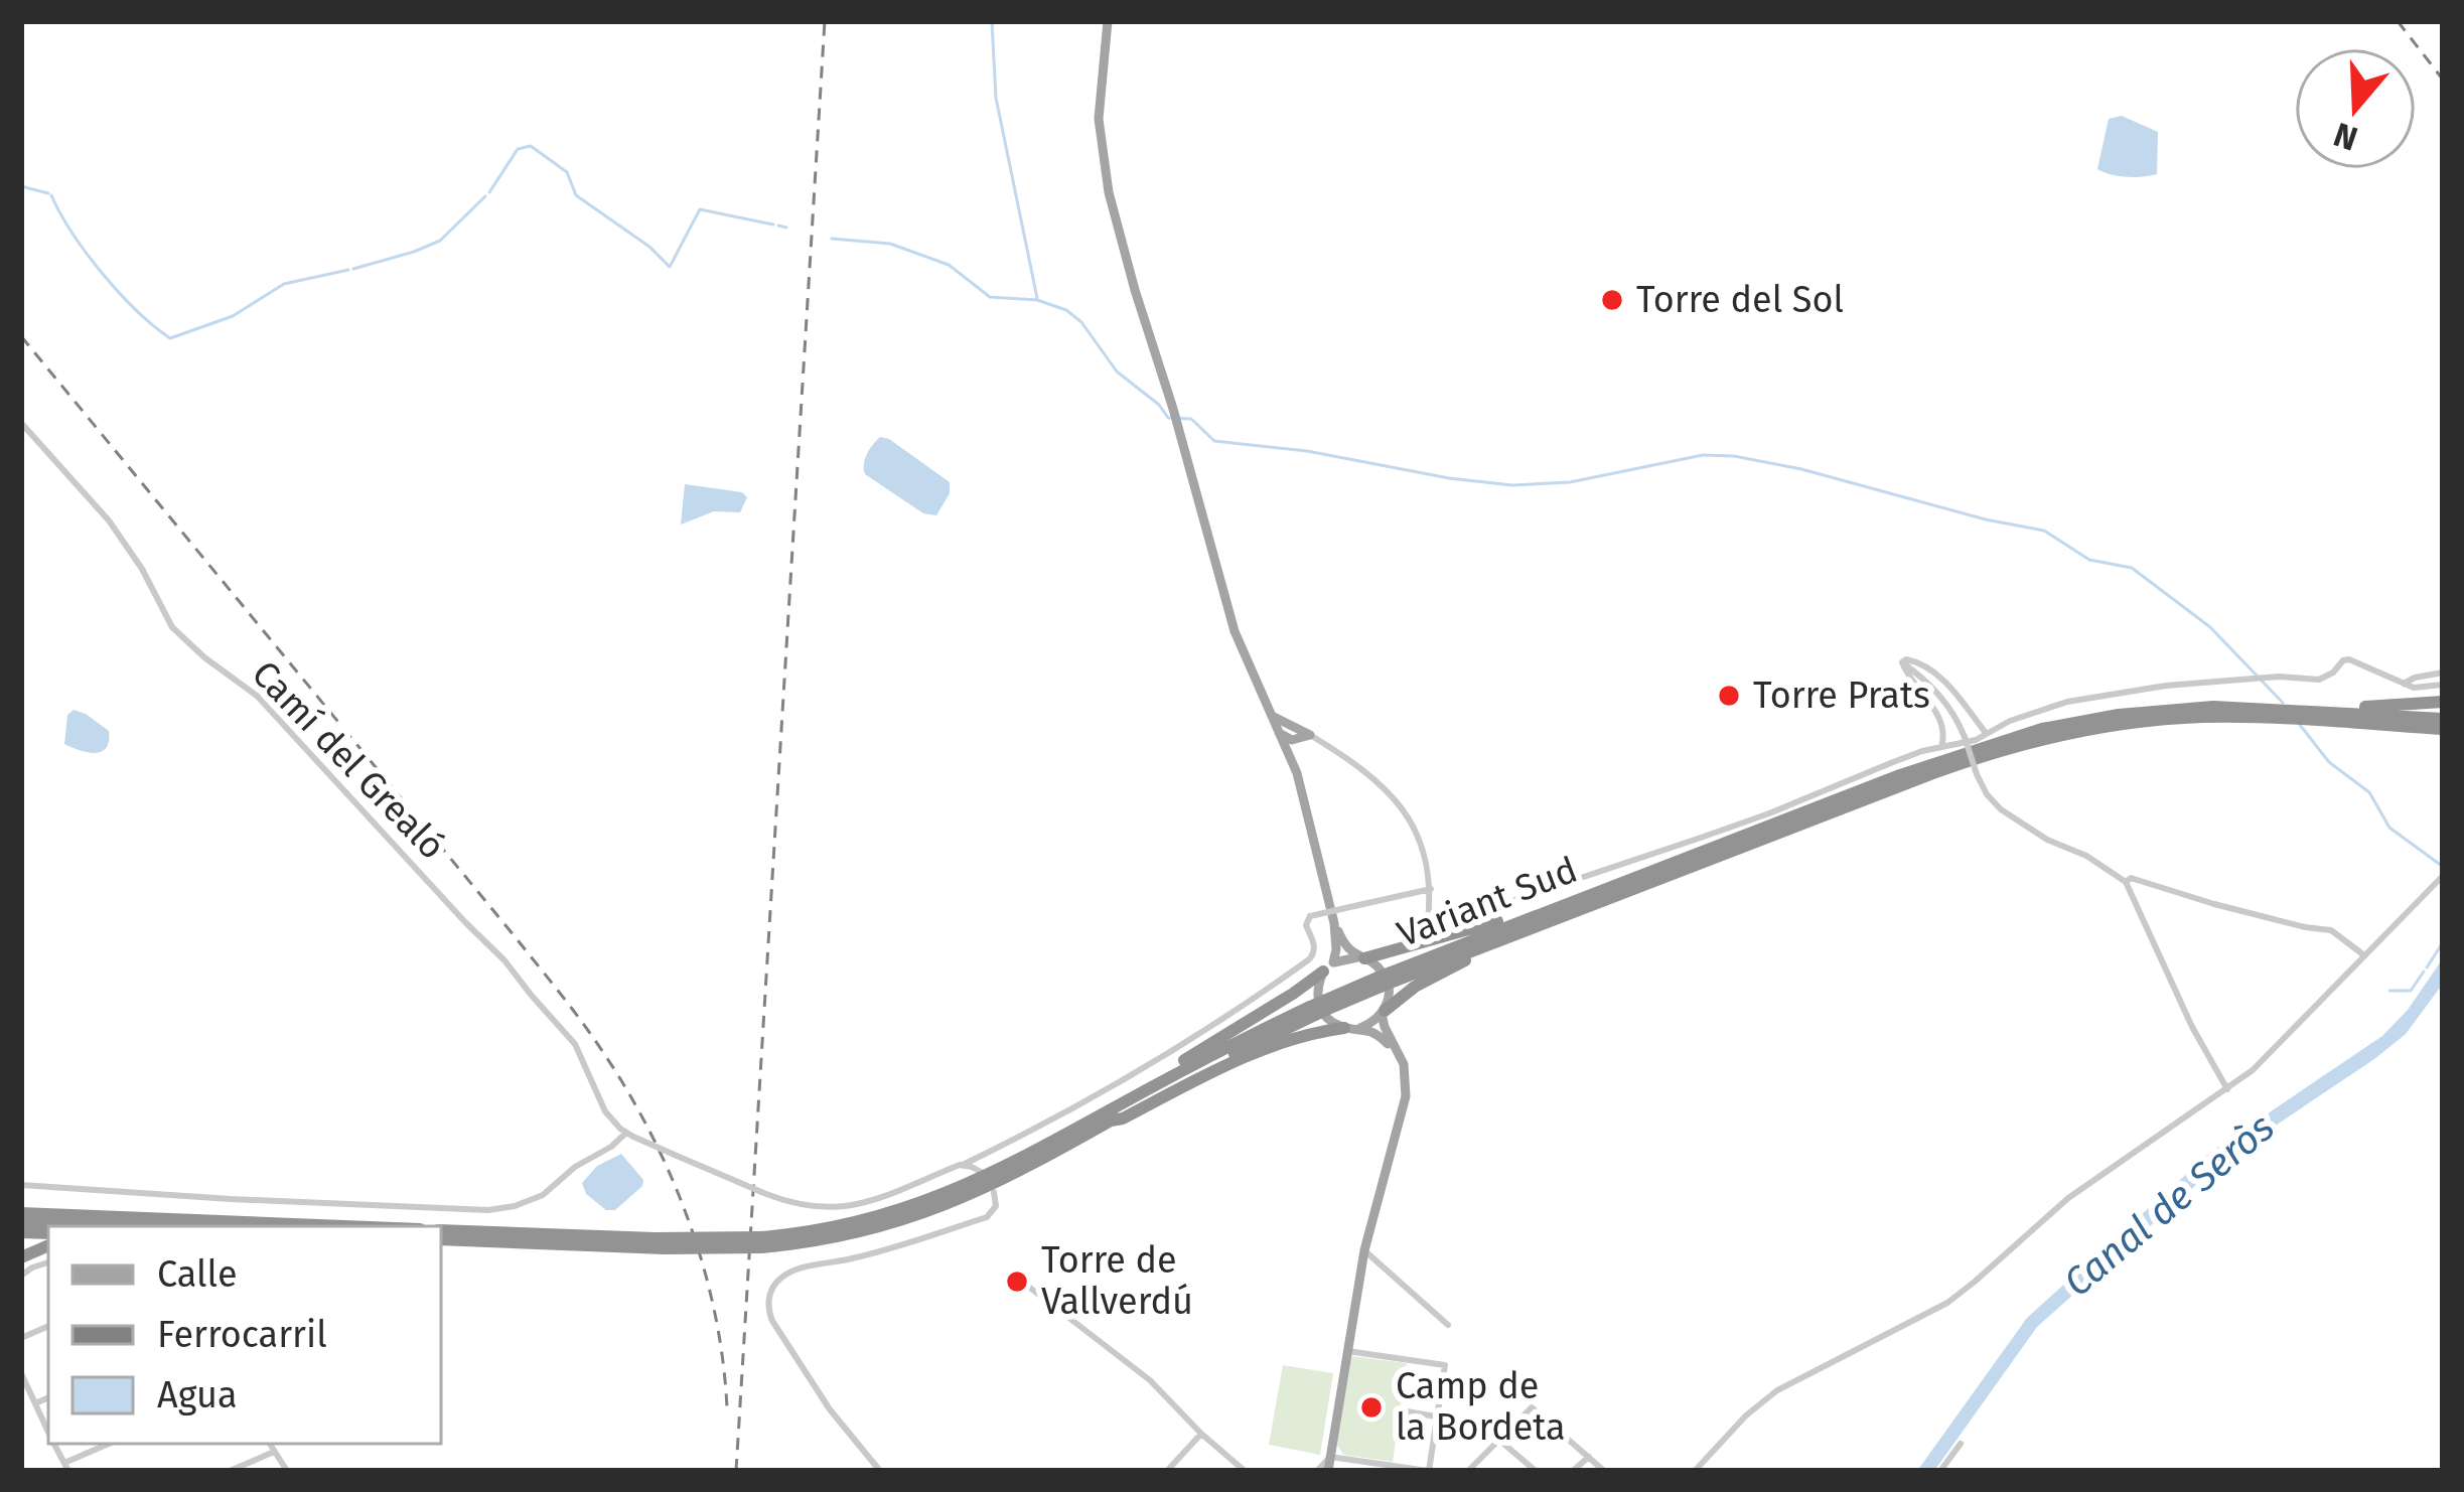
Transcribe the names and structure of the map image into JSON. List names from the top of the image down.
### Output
{
  "streets": {
    "highway": ["Variant Sud"],
    "street": ["Camí del Grealó"]
  },
  "water": ["Canal de Seròs"],
  "places": [
    "Torre del Sol",
    "Torre Prats",
    "Torre de Vallverdú",
    "Camp de la Bordeta"
  ],
  "legend": ["Calle", "Ferrocarril", "Agua"],
  "north": "bottom"
}
